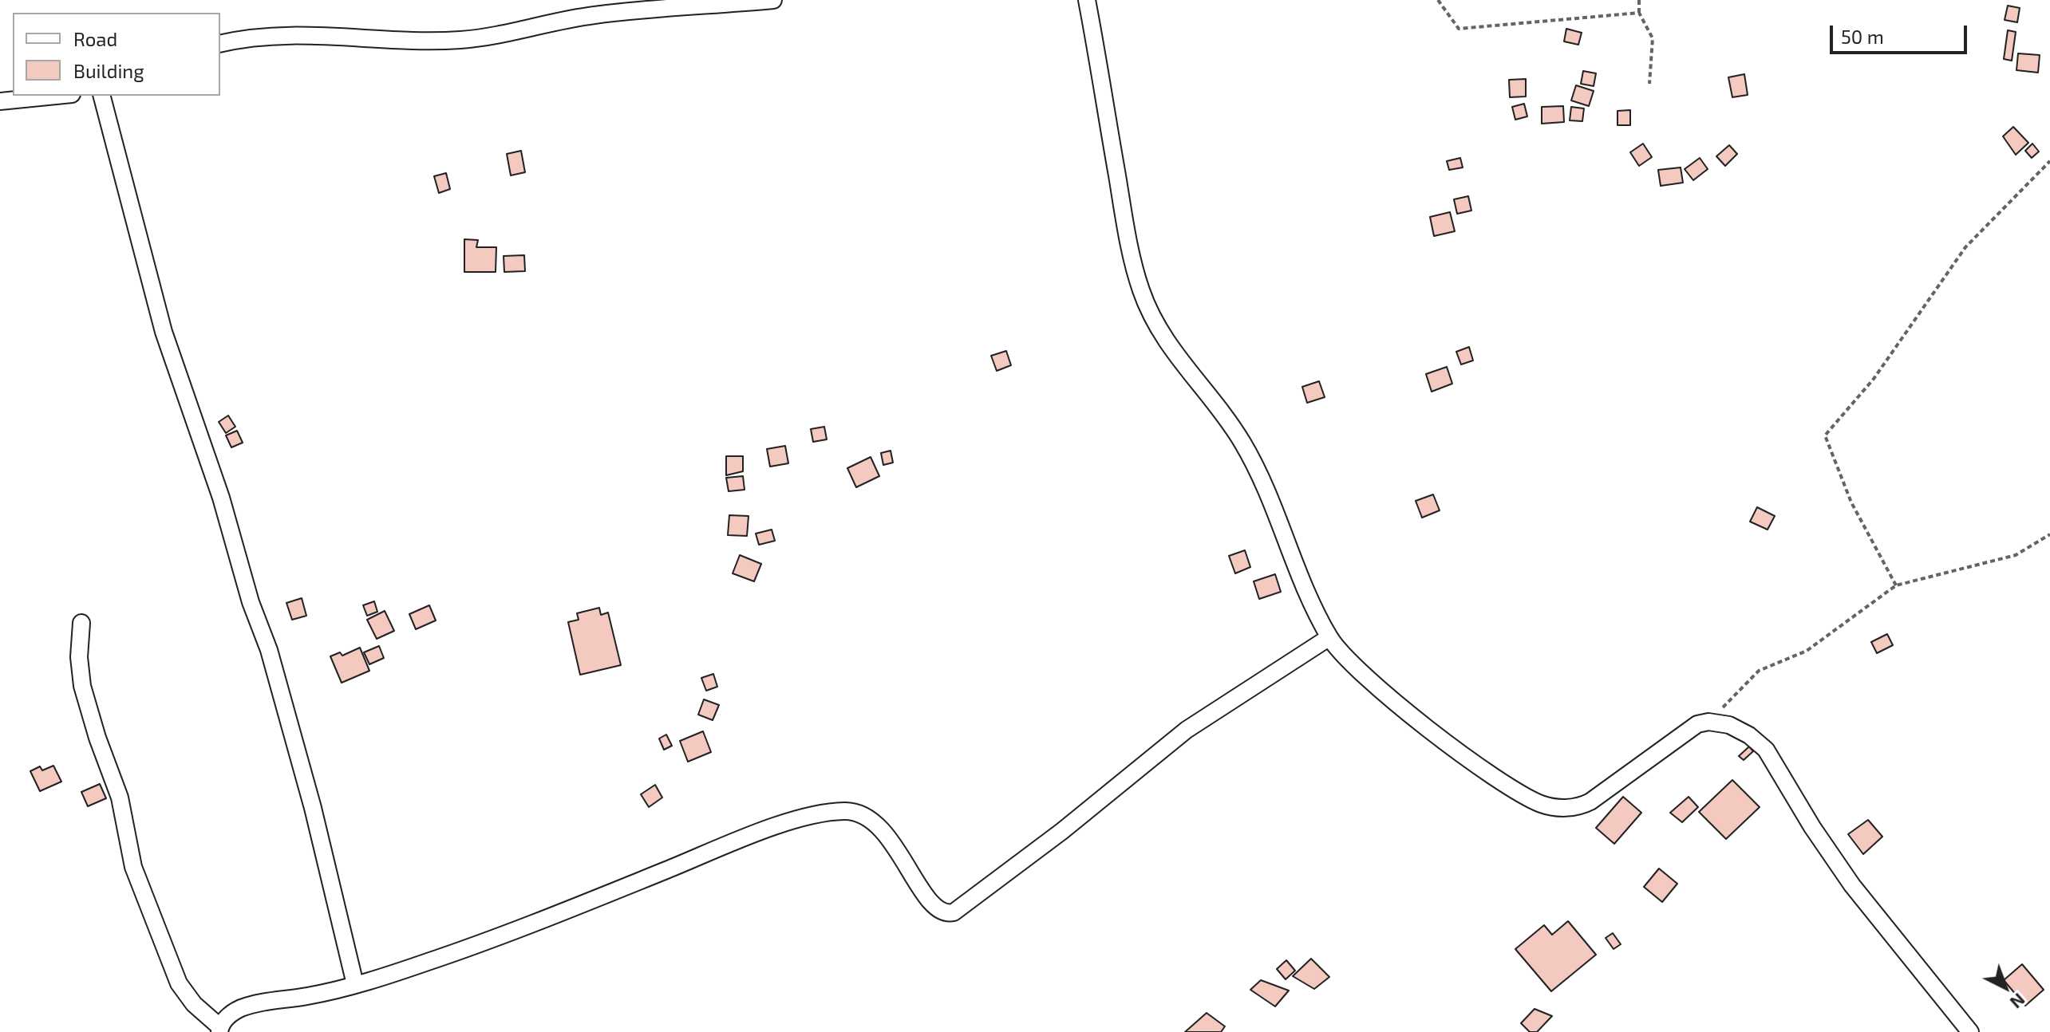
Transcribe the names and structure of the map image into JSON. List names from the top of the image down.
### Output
{
  "legend": ["Road", "Building"],
  "scale_bar": "50 m",
  "north": "bottom right"
}
